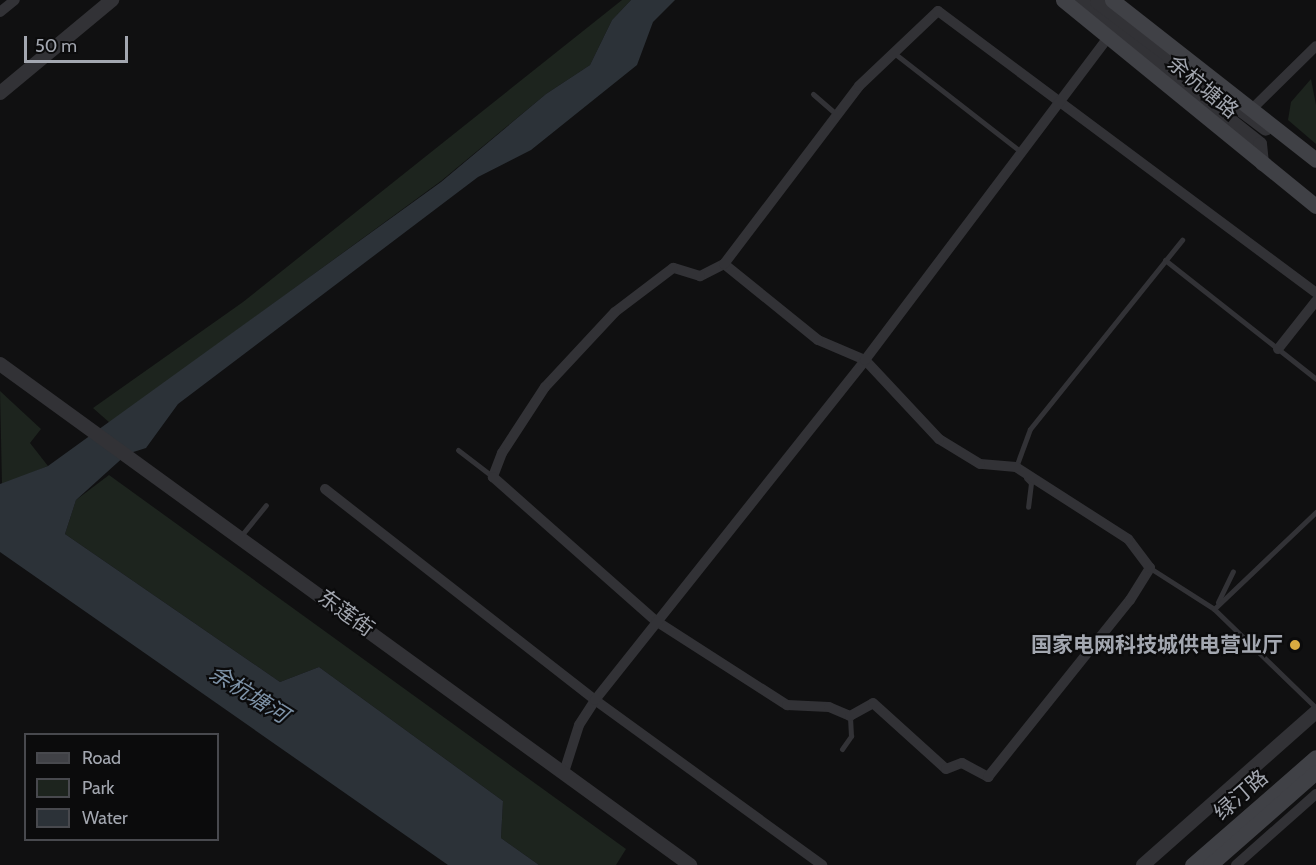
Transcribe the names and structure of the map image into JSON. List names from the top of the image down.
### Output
{
  "streets": {
    "main road": ["余杭塘路", "绿汀路"],
    "street": ["东莲街"]
  },
  "water": ["余杭塘河"],
  "places": ["国家电网科技城供电营业厅"],
  "legend": ["Road", "Park", "Water"],
  "scale_bar": "50 m"
}
